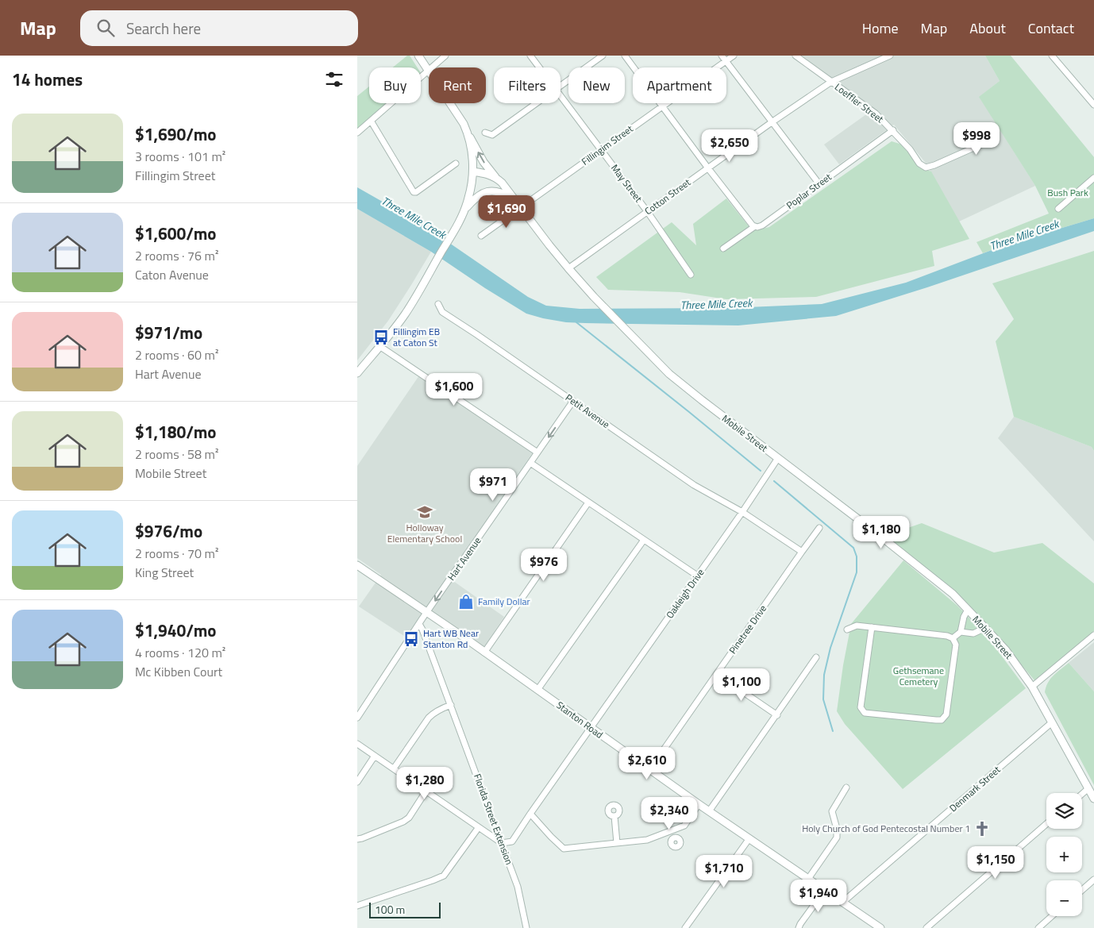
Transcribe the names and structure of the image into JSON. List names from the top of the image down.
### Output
{
  "streets": {
    "street": [
      "Loeffler Street",
      "Fillingim Street",
      "May Street",
      "Poplar Street",
      "Cotton Street",
      "Petit Avenue",
      "Mobile Street",
      "Hart Avenue",
      "Oakleigh Drive",
      "Pinetree Drive",
      "Stanton Road",
      "Denmark Street",
      "Florida Street Extension"
    ]
  },
  "crossings": [
    ["Loeffler Street", "Poplar Street"],
    ["Loeffler Street", "Cotton Street"],
    ["Fillingim Street", "May Street"],
    ["Fillingim Street", "Mobile Street"],
    ["May Street", "Cotton Street"],
    ["Cotton Street", "Mobile Street"],
    ["Petit Avenue", "Hart Avenue"],
    ["Petit Avenue", "Oakleigh Drive"],
    ["Petit Avenue", "Pinetree Drive"],
    ["Mobile Street", "Oakleigh Drive"],
    ["Mobile Street", "Denmark Street"],
    ["Hart Avenue", "Stanton Road"],
    ["Hart Avenue", "Florida Street Extension"],
    ["Oakleigh Drive", "Stanton Road"],
    ["Oakleigh Drive", "Florida Street Extension"],
    ["Pinetree Drive", "Stanton Road"],
    ["Stanton Road", "Denmark Street"]
  ],
  "one_way": ["Hart Avenue"],
  "water": ["Three Mile Creek"],
  "parks": ["Bush Park", "Gethsemane Cemetery"],
  "places": {
    "bus stop": ["Fillingim EB at Caton St", "Hart WB Near Stanton Rd"],
    "school or university": ["Holloway Elementary School"],
    "shop": ["Family Dollar"],
    "church": ["Holy Church of God Pentecostal Number 1"]
  },
  "scale_bar": "100 m",
  "page": {
    "header": "Map",
    "search": "Search here",
    "nav": [
      "Home",
      "Map",
      "About",
      "Contact"
    ],
    "heading": "14 homes",
    "chip": [
      "Buy",
      "Rent",
      "Filters",
      "New",
      "Apartment"
    ],
    "list": [
      {
        "name": "$1,690/mo",
        "note": "3 rooms · 101 m² · Fillingim Street"
      },
      {
        "name": "$1,600/mo",
        "note": "2 rooms · 76 m² · Caton Avenue"
      },
      {
        "name": "$971/mo",
        "note": "2 rooms · 60 m² · Hart Avenue"
      },
      {
        "name": "$1,180/mo",
        "note": "2 rooms · 58 m² · Mobile Street"
      },
      {
        "name": "$976/mo",
        "note": "2 rooms · 70 m² · King Street"
      },
      {
        "name": "$1,940/mo",
        "note": "4 rooms · 120 m² · Mc Kibben Court"
      }
    ],
    "price": [
      "$998",
      "$2,650",
      "$1,690",
      "$1,600",
      "$971",
      "$1,180",
      "$976",
      "$1,100",
      "$2,610",
      "$1,280",
      "$2,340",
      "$1,150",
      "$1,710",
      "$1,940"
    ],
    "map_buttons": ["+", "−"],
    "scale": "100 m"
  }
}
